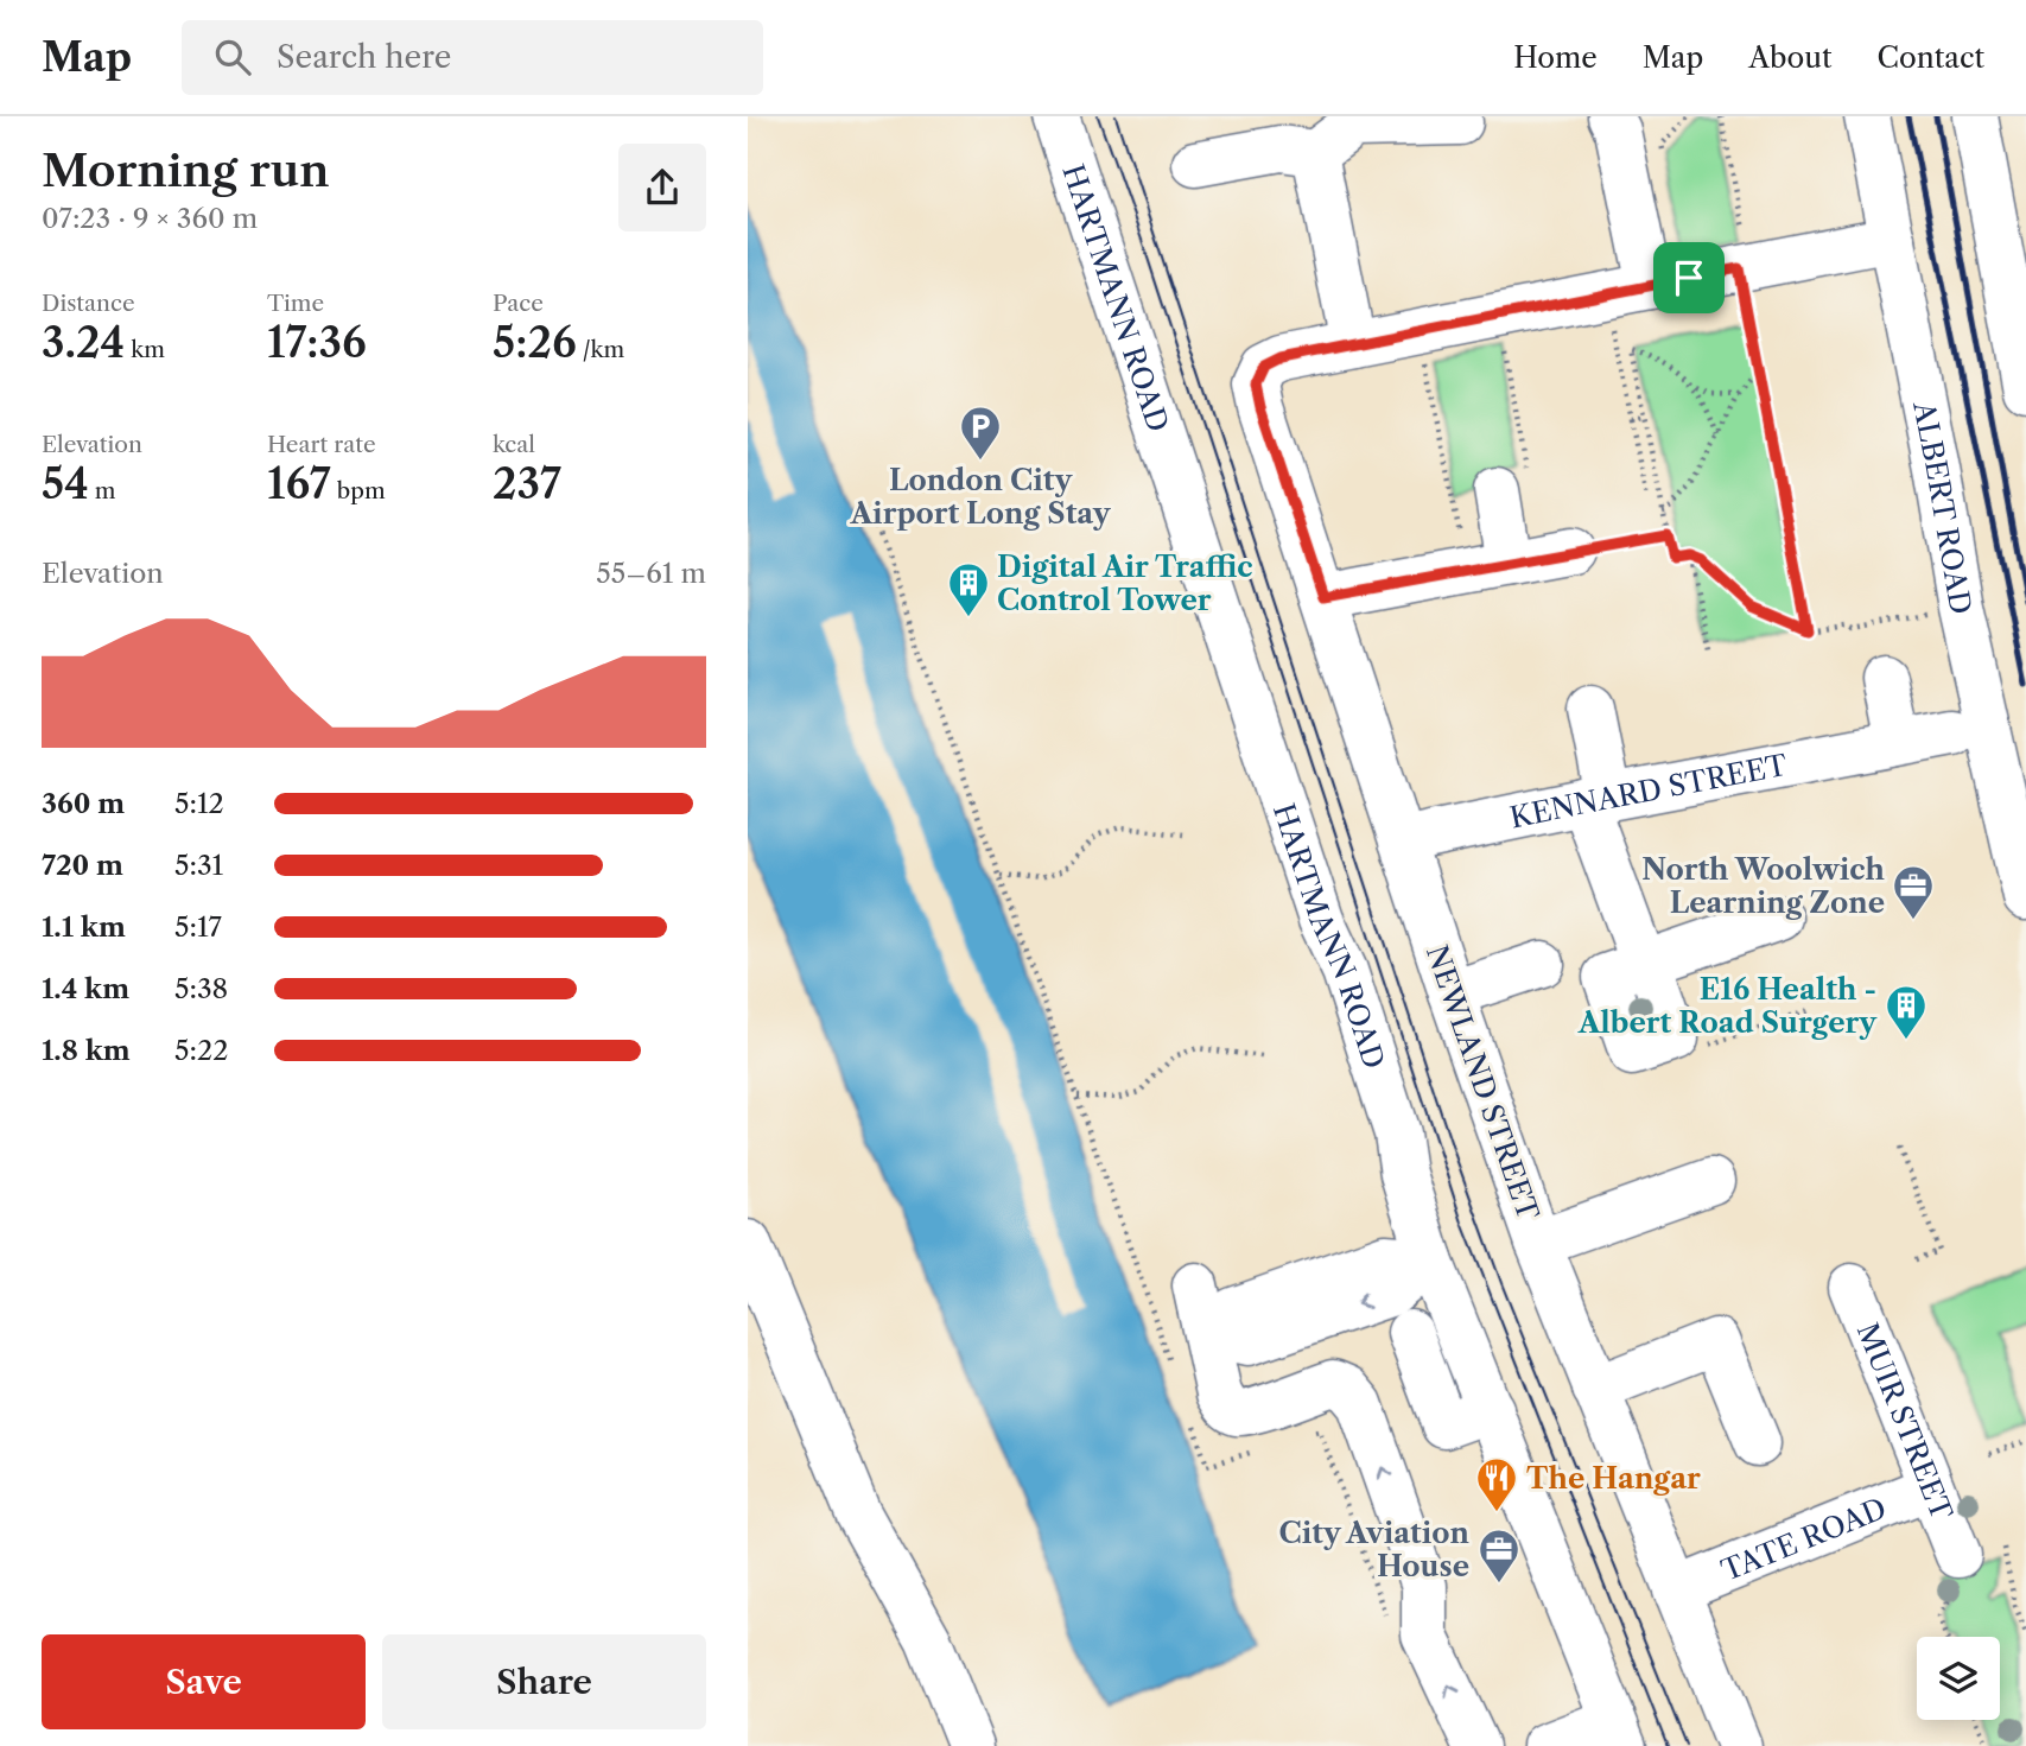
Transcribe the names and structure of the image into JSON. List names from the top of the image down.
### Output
{
  "streets": {
    "street": [
      "HARTMANN ROAD",
      "ALBERT ROAD",
      "KENNARD STREET",
      "NEWLAND STREET",
      "MUIR STREET",
      "TATE ROAD"
    ]
  },
  "crossings": [
    ["KENNARD STREET", "NEWLAND STREET"],
    ["NEWLAND STREET", "TATE ROAD"],
    ["MUIR STREET", "TATE ROAD"]
  ],
  "places": {
    "parking": ["London City Airport Long Stay"],
    "building": ["Digital Air Traffic Control Tower", "E16 Health - Albert Road Surgery"],
    "office": ["North Woolwich Learning Zone", "City Aviation House"],
    "restaurant": ["The Hangar"]
  },
  "page": {
    "header": "Map",
    "search": "Search here",
    "nav": [
      "Home",
      "Map",
      "About",
      "Contact"
    ],
    "heading": ["Morning run", "07:23 · 9 × 360 m"],
    "stats": [
      ["Distance", "3.24 km"],
      ["Time", "17:36"],
      ["Pace", "5:26 /km"],
      ["Elevation", "54 m"],
      ["Heart rate", "167 bpm"],
      ["kcal", "237"]
    ],
    "chart": ["Elevation", "55–61 m"],
    "list": [
      {
        "name": "360 m",
        "note": "5:12"
      },
      {
        "name": "720 m",
        "note": "5:31"
      },
      {
        "name": "1.1 km",
        "note": "5:17"
      },
      {
        "name": "1.4 km",
        "note": "5:38"
      },
      {
        "name": "1.8 km",
        "note": "5:22"
      }
    ],
    "buttons": ["Save", "Share"]
  }
}
